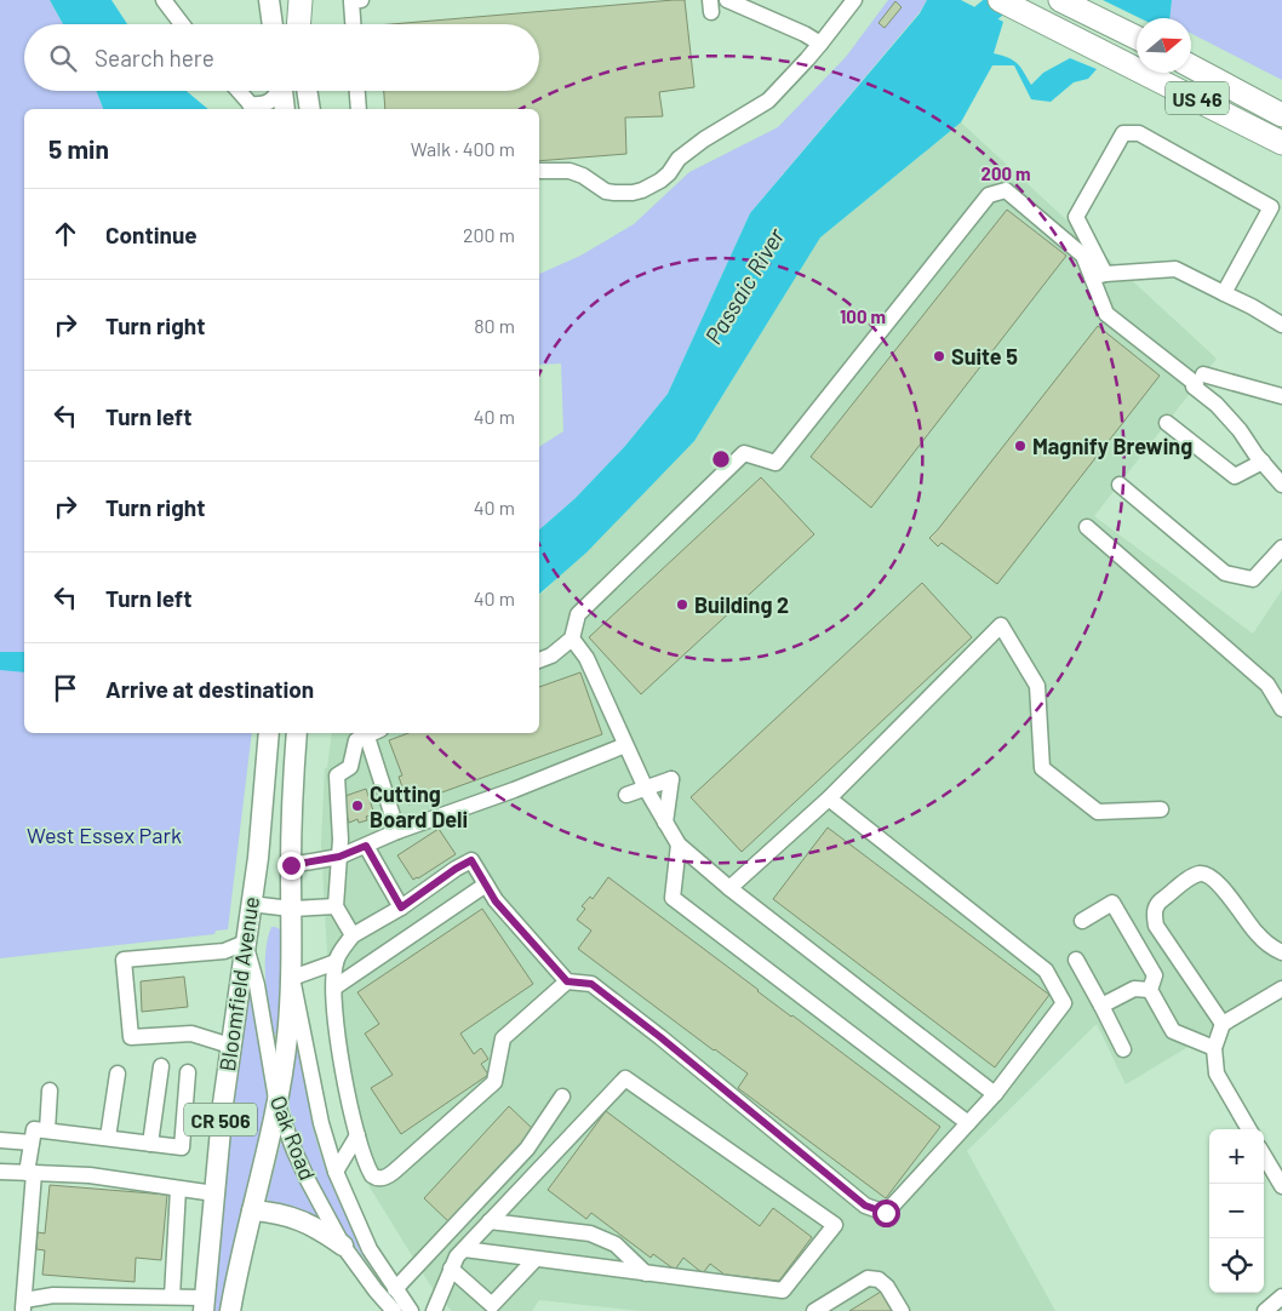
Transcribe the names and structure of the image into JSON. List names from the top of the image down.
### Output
{
  "streets": {
    "highway": ["US 46"],
    "main road": ["Bloomfield Avenue", "CR 506"],
    "street": ["Oak Road"]
  },
  "crossings": [
    ["Bloomfield Avenue", "Oak Road"]
  ],
  "water": ["Passaic River"],
  "parks": ["West Essex Park"],
  "places": [
    "Suite 5",
    "Magnify Brewing",
    "Building 2",
    "Cutting Board Deli"
  ],
  "north": "right",
  "page": {
    "search": "Search here",
    "heading": ["5 min", "Walk · 400 m"],
    "list": [
      ["Continue", "200 m"],
      ["Turn right", "80 m"],
      ["Turn left", "40 m"],
      ["Turn right", "40 m"],
      ["Turn left", "40 m"],
      "Arrive at destination"
    ],
    "map_buttons": ["+", "−"]
  },
  "rings": ["200 m", "100 m"]
}
